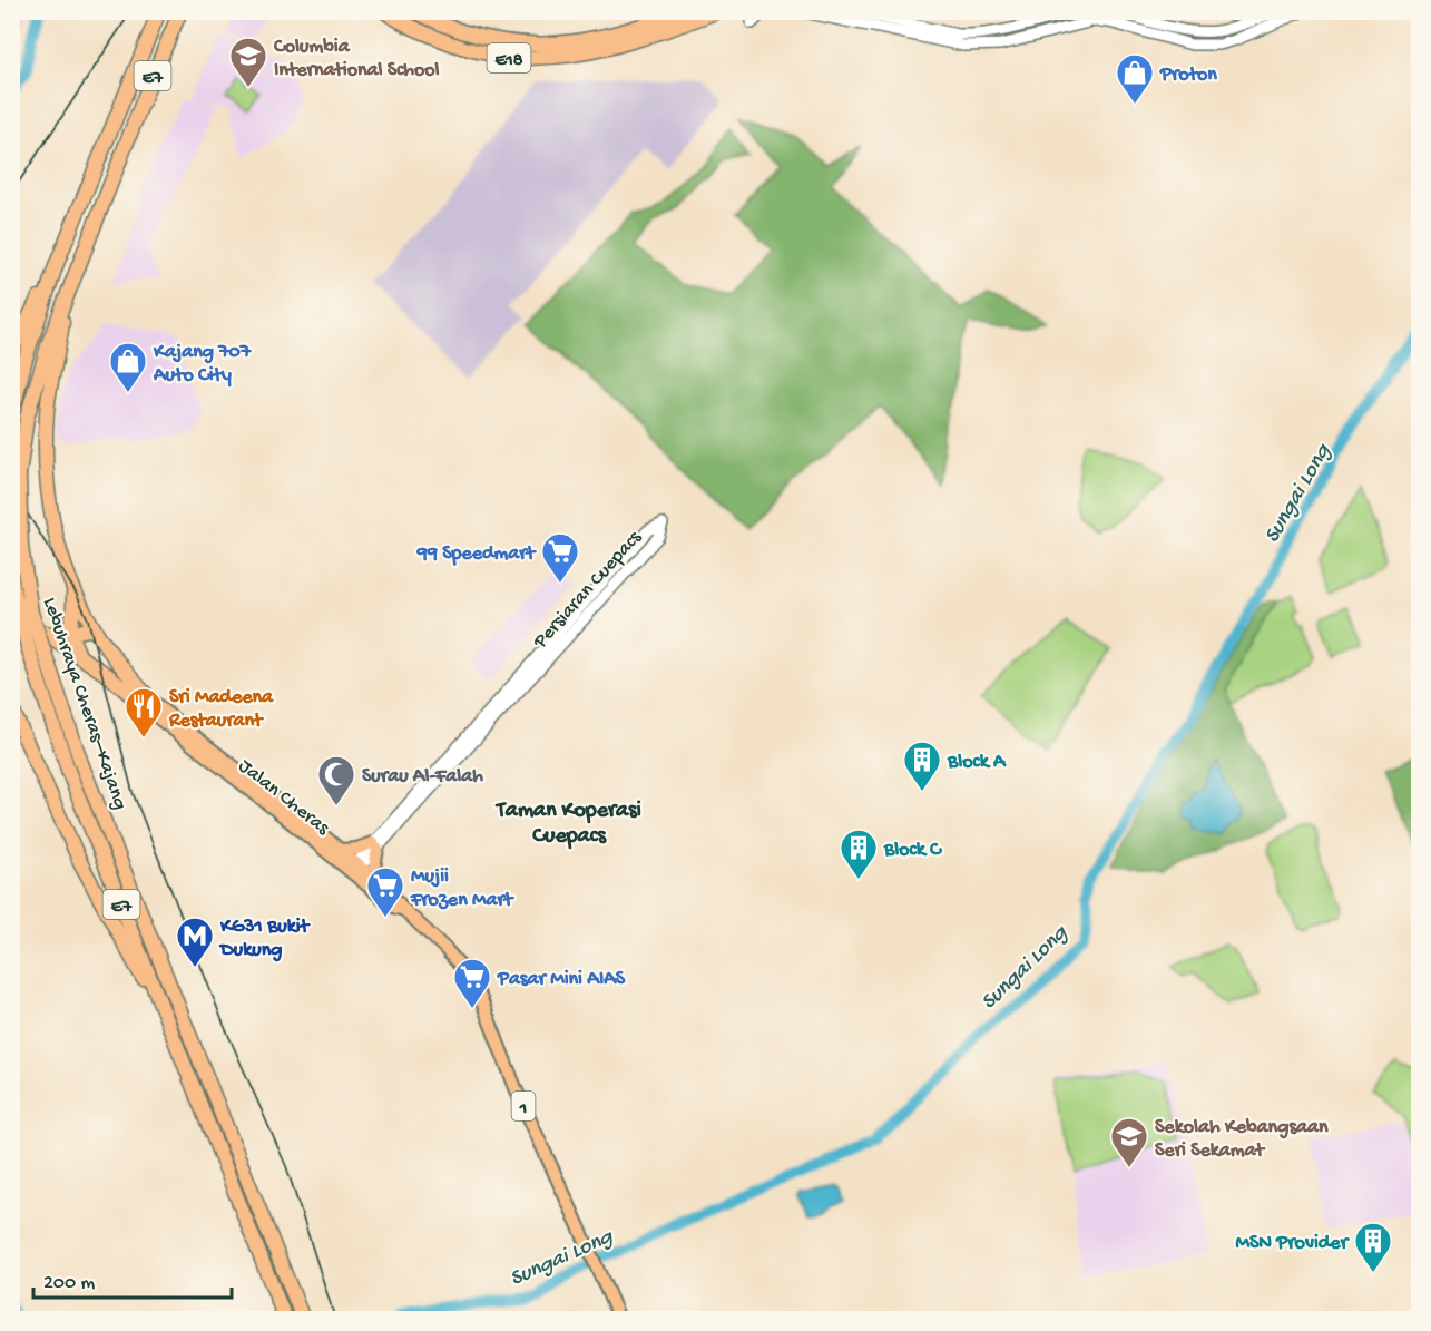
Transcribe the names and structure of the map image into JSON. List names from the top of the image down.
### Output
{
  "streets": {
    "highway": ["E18", "E7", "Lebuhraya Cheras–Kajang"],
    "main road": ["Jalan Cheras", "1"],
    "street": ["Persiaran Cuepacs"]
  },
  "crossings": [
    ["Persiaran Cuepacs", "Jalan Cheras"]
  ],
  "districts": ["Taman Koperasi Cuepacs"],
  "water": ["Sungai Long"],
  "places": {
    "school or university": ["Columbia International School", "Sekolah Kebangsaan Seri Sekamat"],
    "shop": ["Proton", "Kajang 707 Auto City"],
    "supermarket": ["99 Speedmart", "Mujii Frozen Mart", "Pasar Mini AIAS"],
    "restaurant": ["Sri Madeena Restaurant"],
    "building": ["Block A", "Block C", "MSN Provider"],
    "mosque": ["Surau Al-Falah"],
    "metro station": ["KG31 Bukit Dukung"]
  },
  "scale_bar": "200 m"
}
